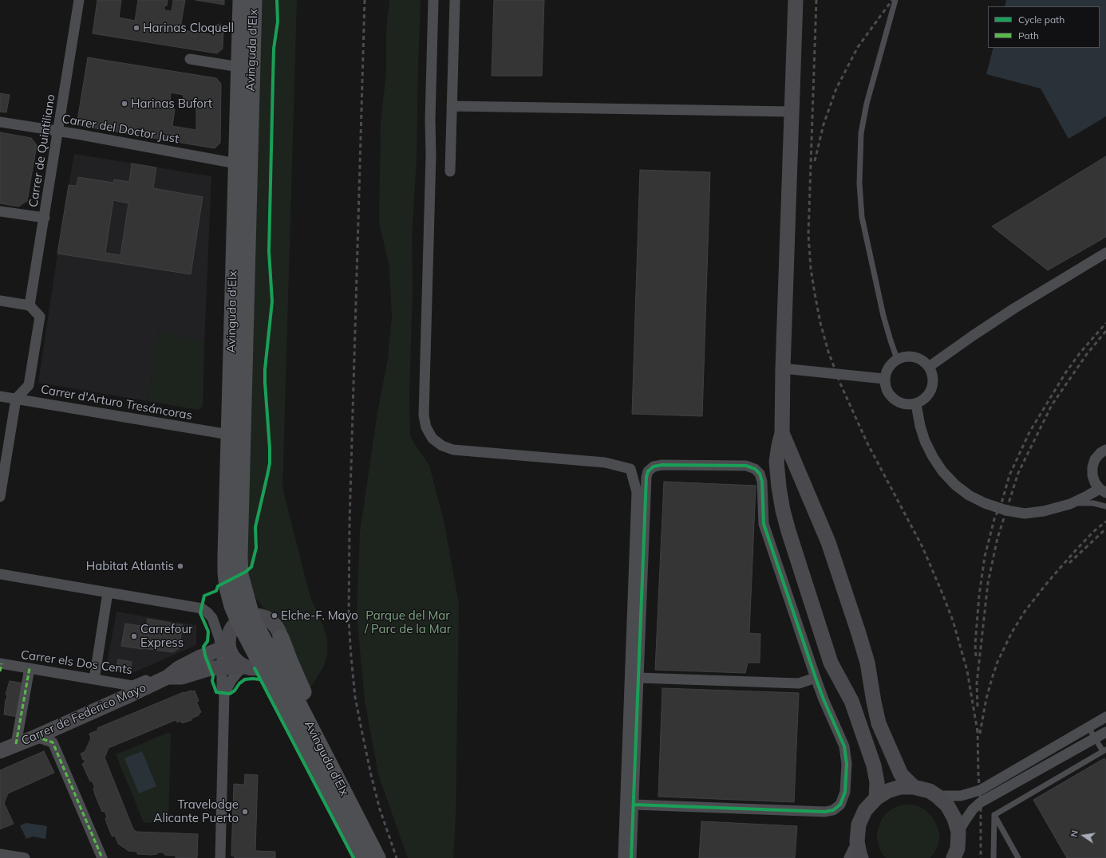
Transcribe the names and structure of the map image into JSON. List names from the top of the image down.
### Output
{
  "streets": {
    "main road": ["Avinguda d'Elx"],
    "street": [
      "Carrer del Doctor Just",
      "Carrer de Quintiliano",
      "Carrer d'Arturo Tresáncoras",
      "Carrer els Dos Cents",
      "Carrer de Federico Mayo"
    ]
  },
  "crossings": [
    ["Avinguda d'Elx", "Carrer del Doctor Just"],
    ["Avinguda d'Elx", "Carrer d'Arturo Tresáncoras"],
    ["Carrer del Doctor Just", "Carrer de Quintiliano"],
    ["Carrer els Dos Cents", "Carrer de Federico Mayo"]
  ],
  "parks": ["Parque del Mar / Parc de la Mar"],
  "places": [
    "Harinas Cloquell",
    "Harinas Bufort",
    "Habitat Atlantis",
    "Elche-F. Mayo",
    "Carrefour Express",
    "Travelodge Alicante Puerto"
  ],
  "legend": ["Cycle path", "Path"],
  "north": "left"
}
